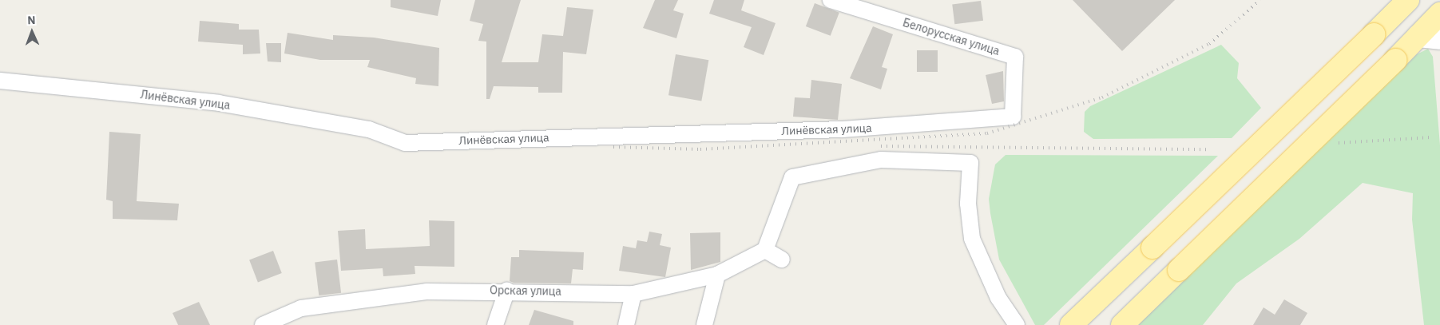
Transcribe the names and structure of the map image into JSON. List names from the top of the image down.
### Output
{
  "streets": {
    "street": ["Белорусская улица", "Линёвская улица", "Орская улица"]
  },
  "crossings": [
    ["Белорусская улица", "Линёвская улица"]
  ],
  "north": "top"
}
